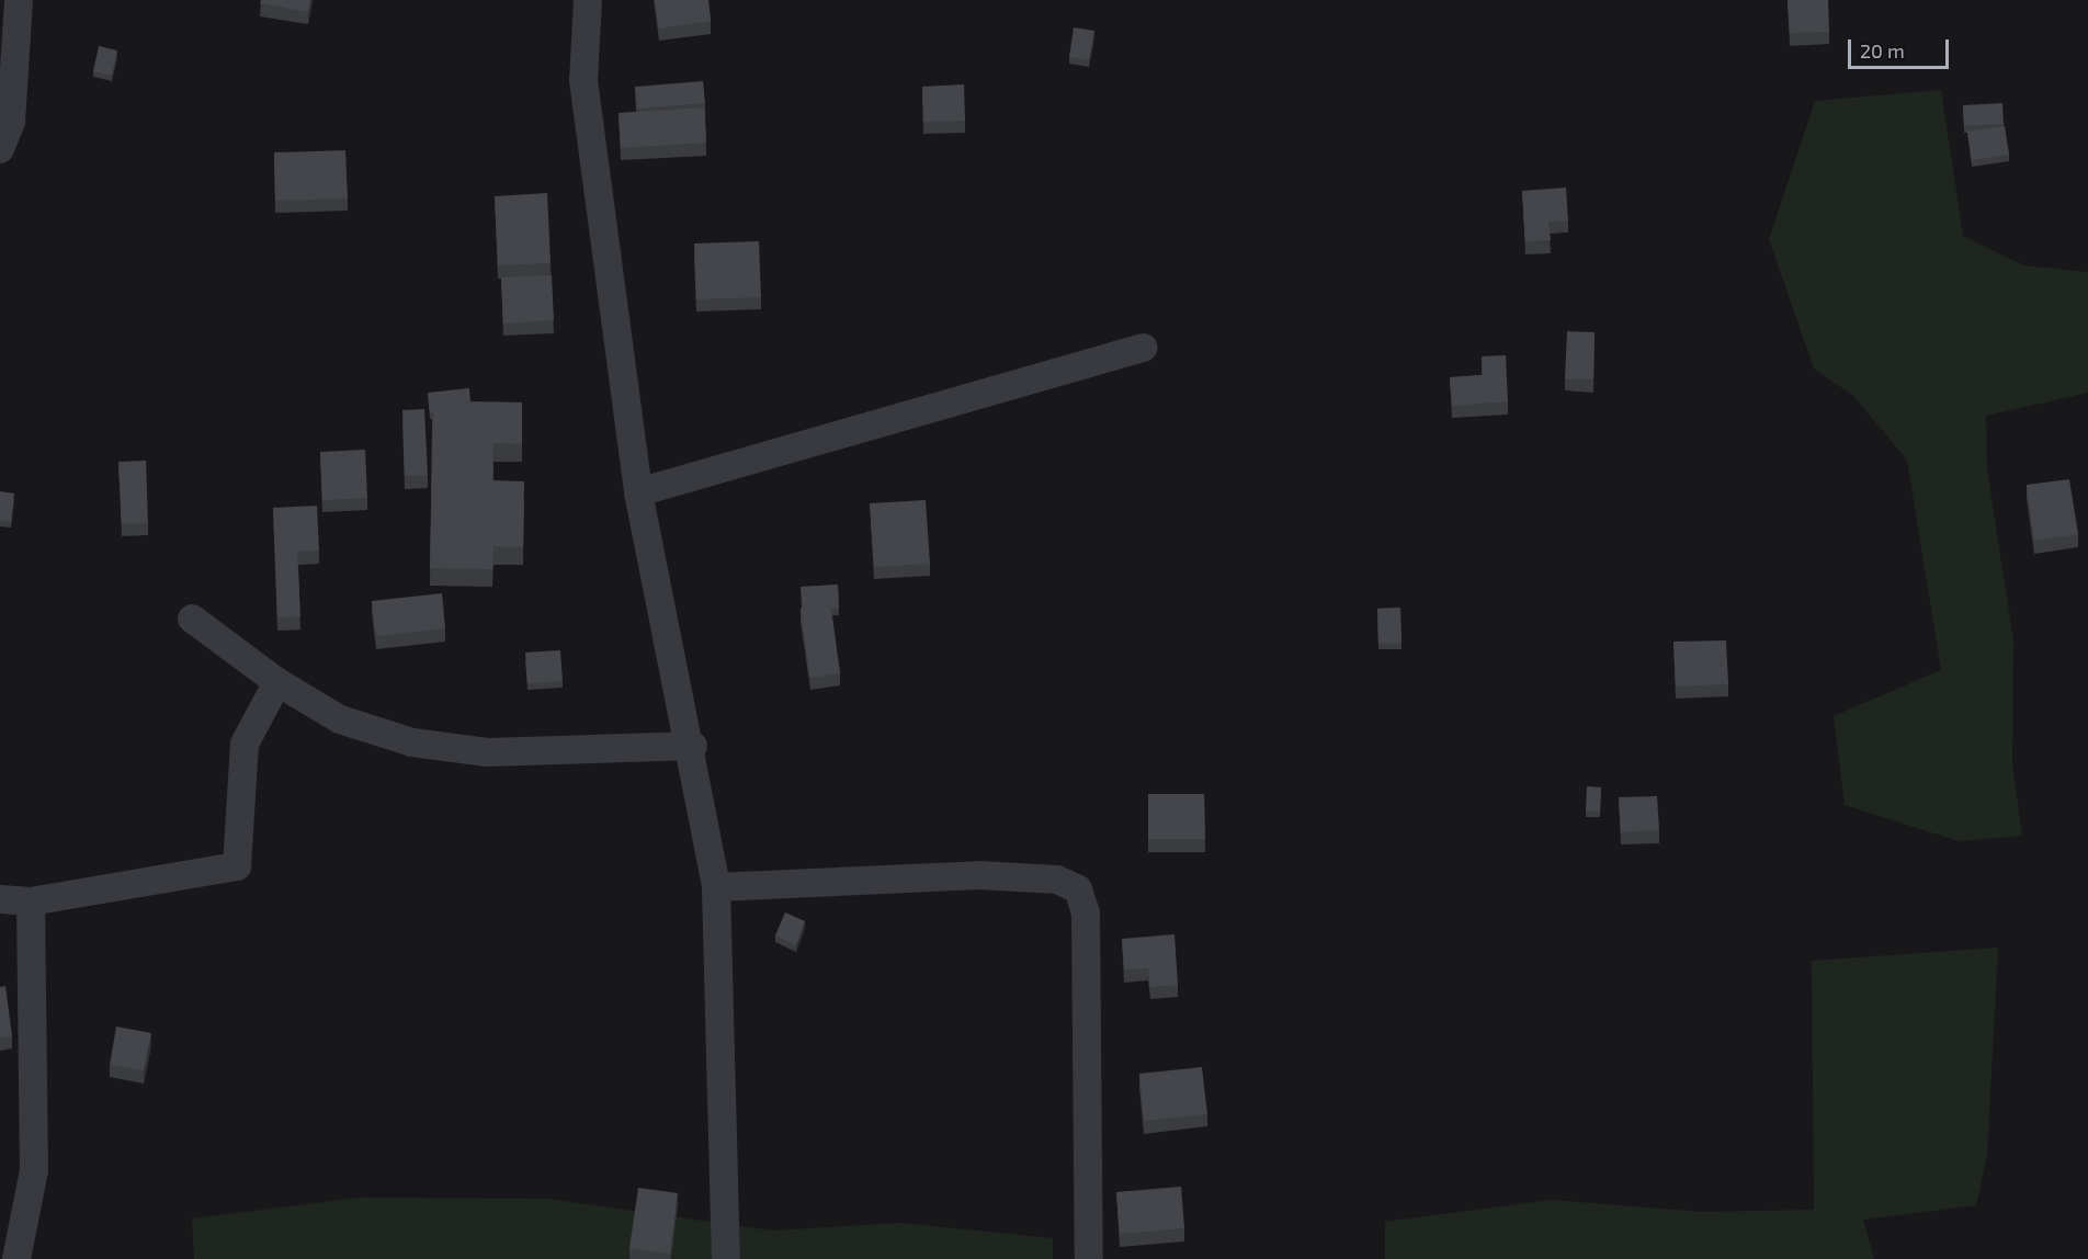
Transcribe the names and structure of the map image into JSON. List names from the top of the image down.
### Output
{
  "scale_bar": "20 m"
}
